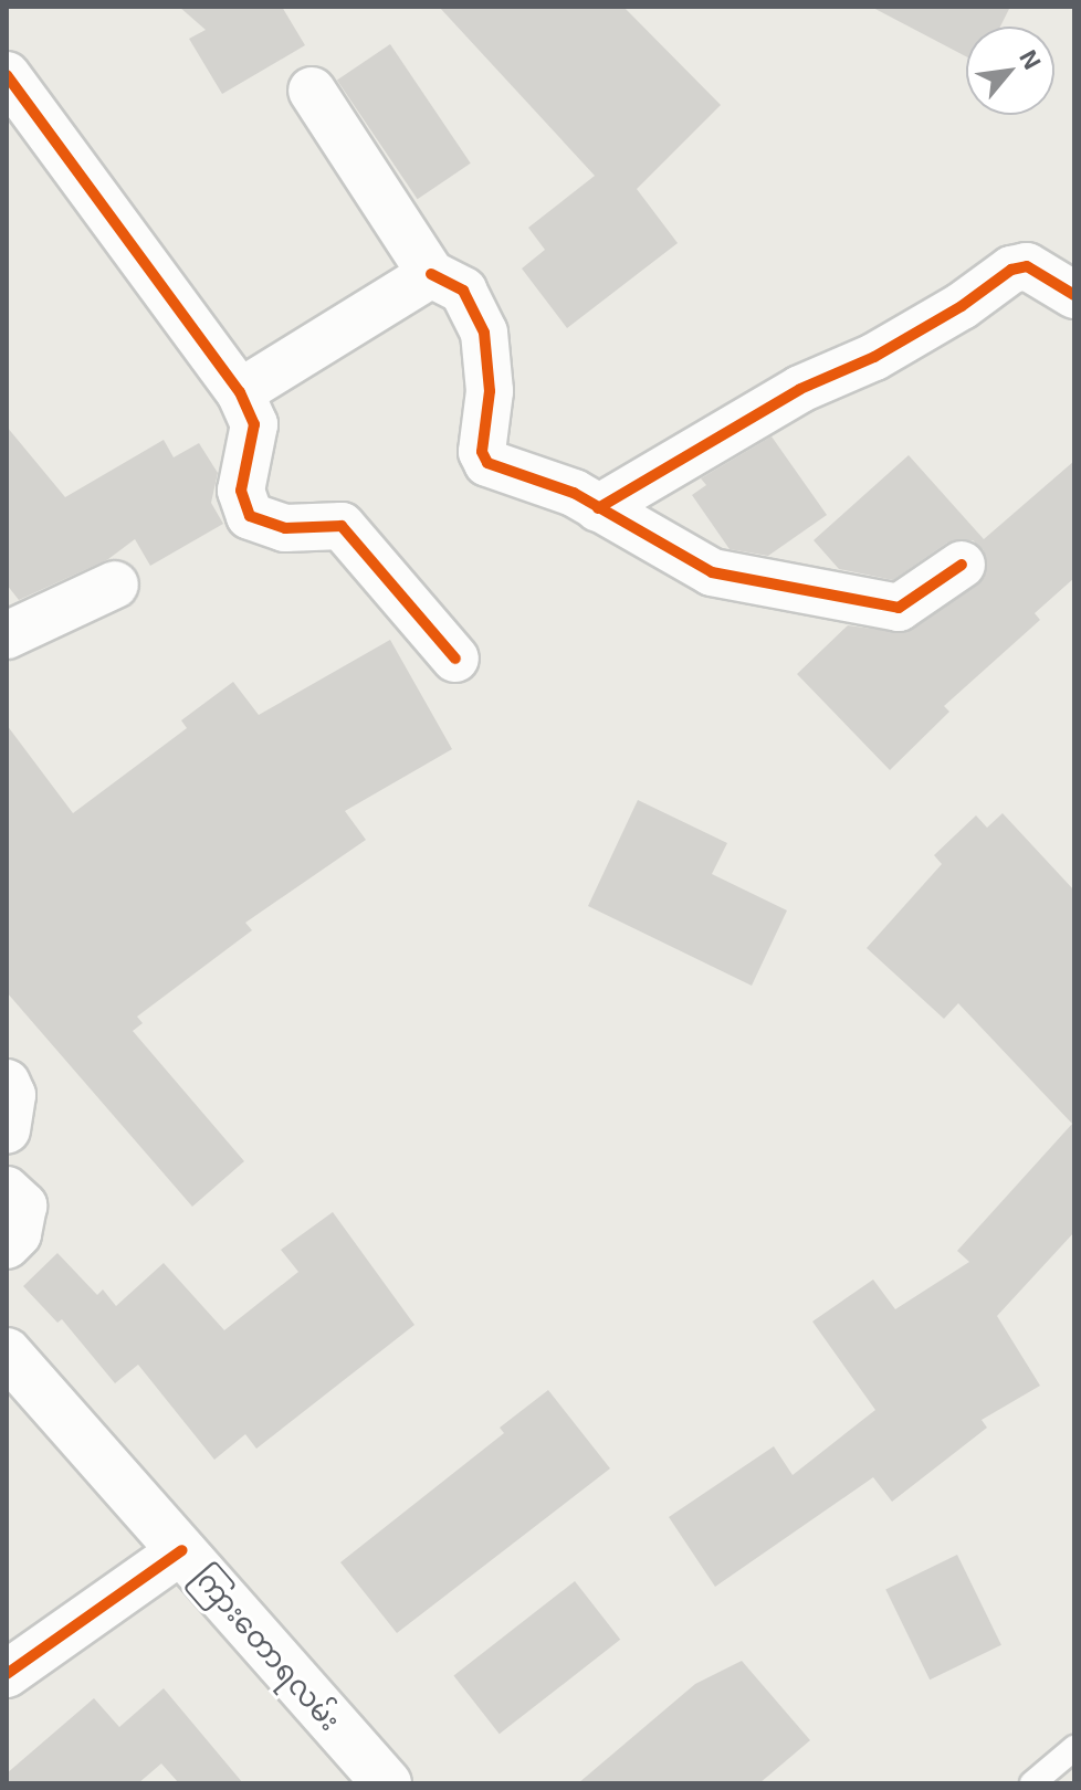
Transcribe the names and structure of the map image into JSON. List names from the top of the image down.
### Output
{
  "streets": {
    "main road": ["ကြားတောရလမ်း"]
  },
  "north": "top right"
}
